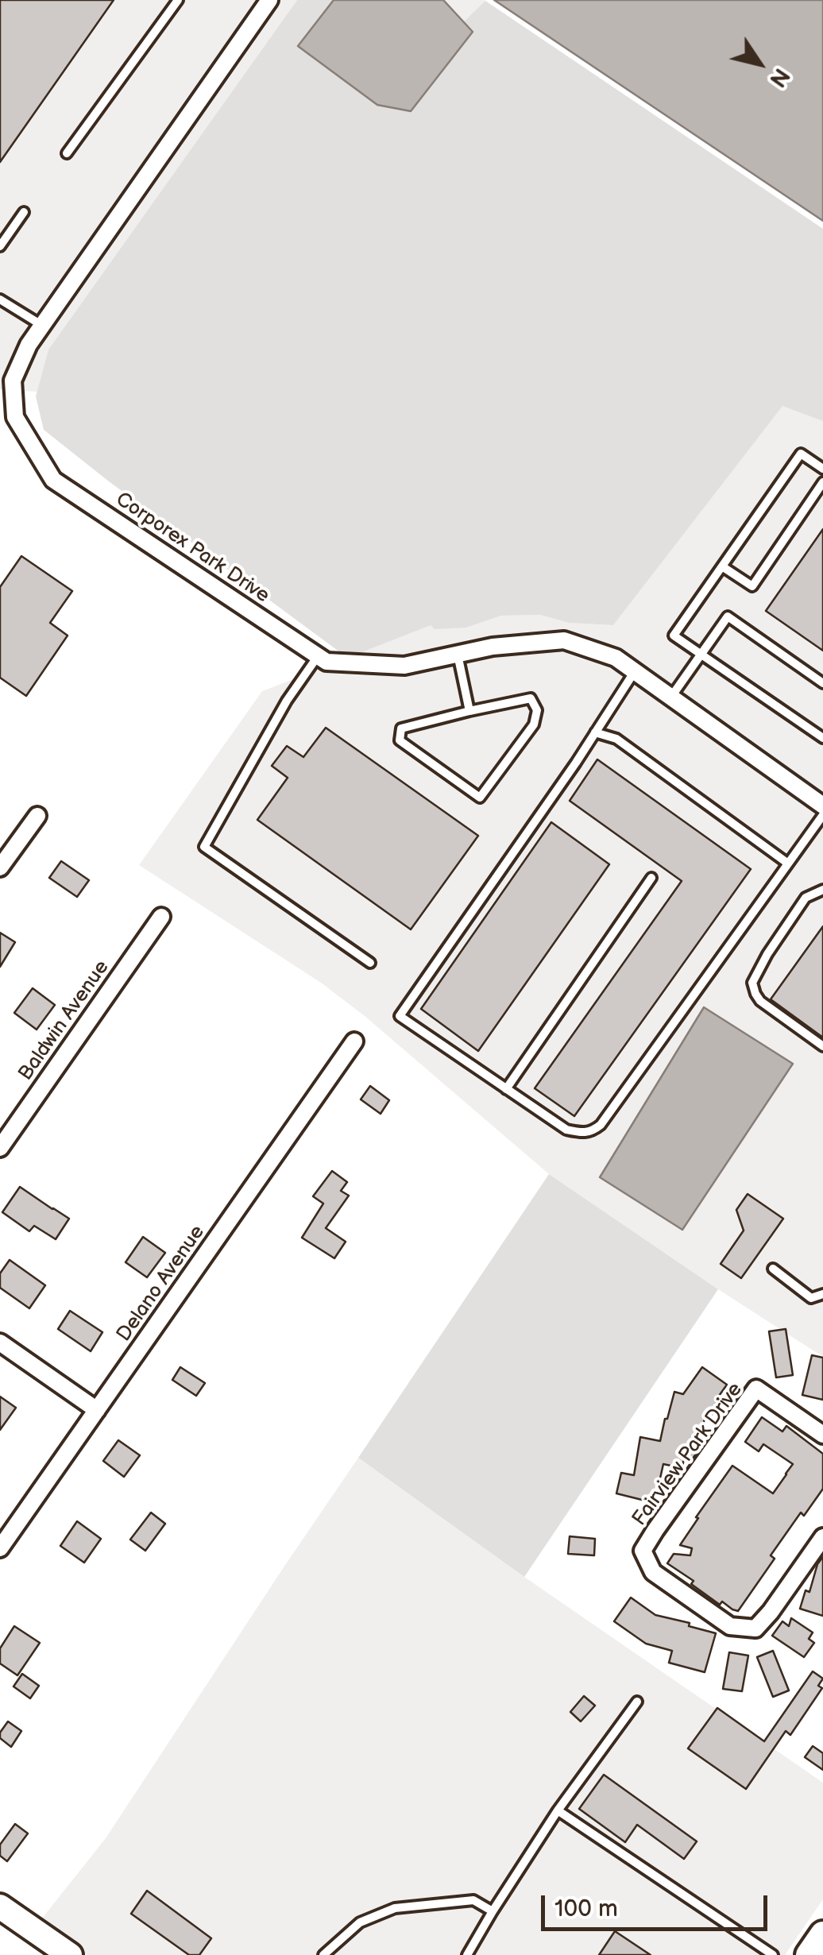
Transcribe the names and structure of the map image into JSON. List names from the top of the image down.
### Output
{
  "streets": {
    "street": [
      "Corporex Park Drive",
      "Baldwin Avenue",
      "Delano Avenue",
      "Fairview Park Drive"
    ]
  },
  "scale_bar": "100 m",
  "north": "bottom right"
}
